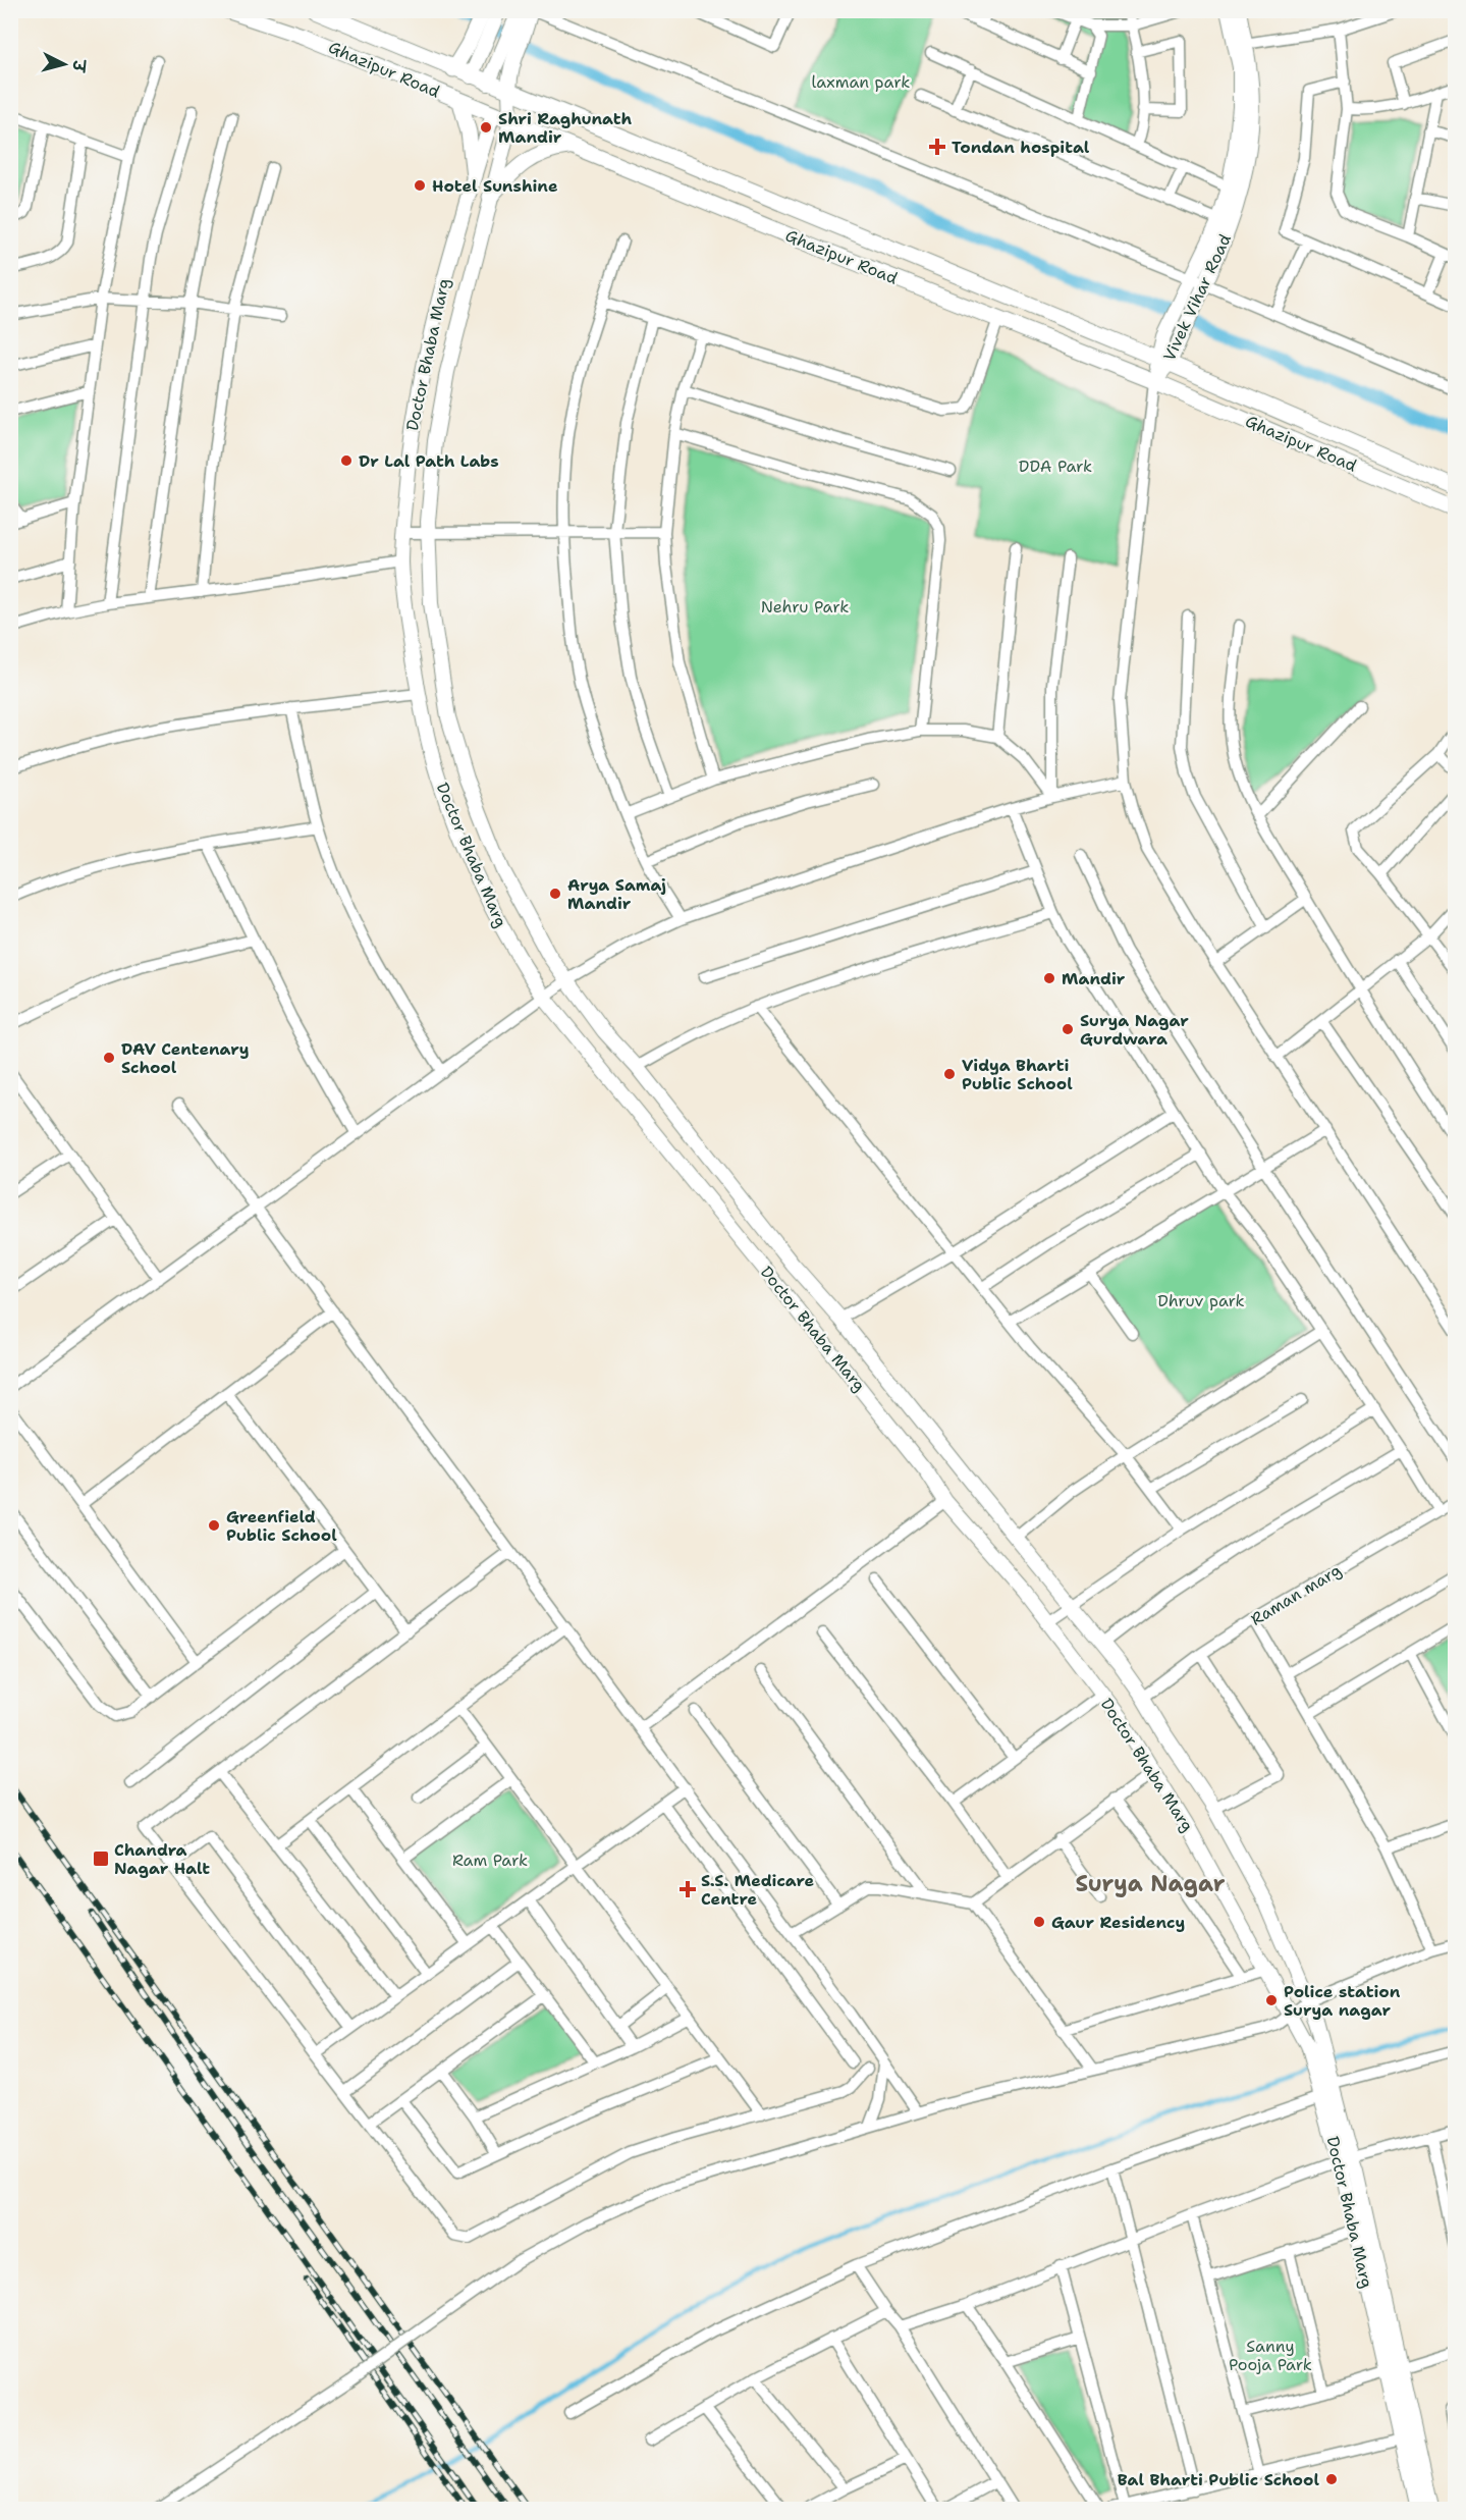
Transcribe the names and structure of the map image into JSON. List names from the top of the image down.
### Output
{
  "streets": {
    "main road": ["Ghazipur Road"],
    "street": ["Vivek Vihar Road", "Doctor Bhaba Marg", "Raman marg"]
  },
  "crossings": [
    ["Ghazipur Road", "Vivek Vihar Road"],
    ["Ghazipur Road", "Doctor Bhaba Marg"],
    ["Doctor Bhaba Marg", "Raman marg"]
  ],
  "districts": ["Surya Nagar"],
  "parks": [
    "laxman park",
    "DDA Park",
    "Nehru Park",
    "Dhruv park",
    "Ram Park",
    "Sanny Pooja Park"
  ],
  "places": {
    "other": [
      "Shri Raghunath Mandir",
      "Hotel Sunshine",
      "Dr Lal Path Labs",
      "Arya Samaj Mandir",
      "Mandir",
      "Surya Nagar Gurdwara",
      "DAV Centenary School",
      "Vidya Bharti Public School",
      "Greenfield Public School",
      "Gaur Residency",
      "Police station Surya nagar",
      "Bal Bharti Public School"
    ],
    "health": ["Tondan hospital", "S.S. Medicare Centre"],
    "transit": ["Chandra Nagar Halt"]
  },
  "north": "right"
}
